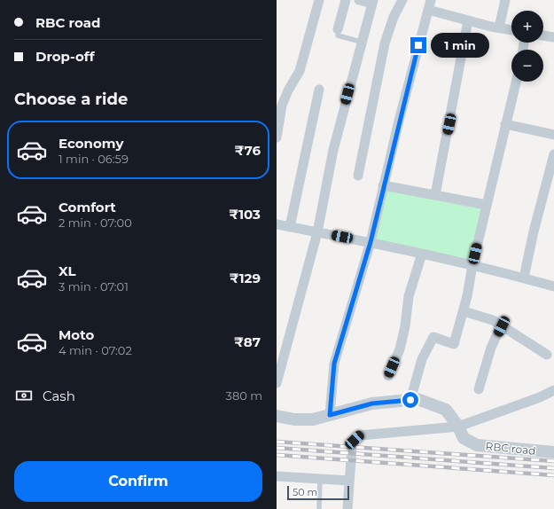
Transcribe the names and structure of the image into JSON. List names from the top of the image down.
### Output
{
  "streets": {
    "street": ["RBC road"]
  },
  "scale_bar": "50 m",
  "page": {
    "banner": ["RBC road", "Drop-off"],
    "map_buttons": ["+", "−"],
    "bubble": "1 min",
    "heading": "Choose a ride",
    "list": [
      {
        "name": "Economy",
        "note": "1 min · 06:59",
        "value": "₹76"
      },
      {
        "name": "Comfort",
        "note": "2 min · 07:00",
        "value": "₹103"
      },
      {
        "name": "XL",
        "note": "3 min · 07:01",
        "value": "₹129"
      },
      {
        "name": "Moto",
        "note": "4 min · 07:02",
        "value": "₹87"
      }
    ],
    "pay": ["Cash", "380 m"],
    "buttons": "Confirm",
    "scale": "50 m"
  }
}
